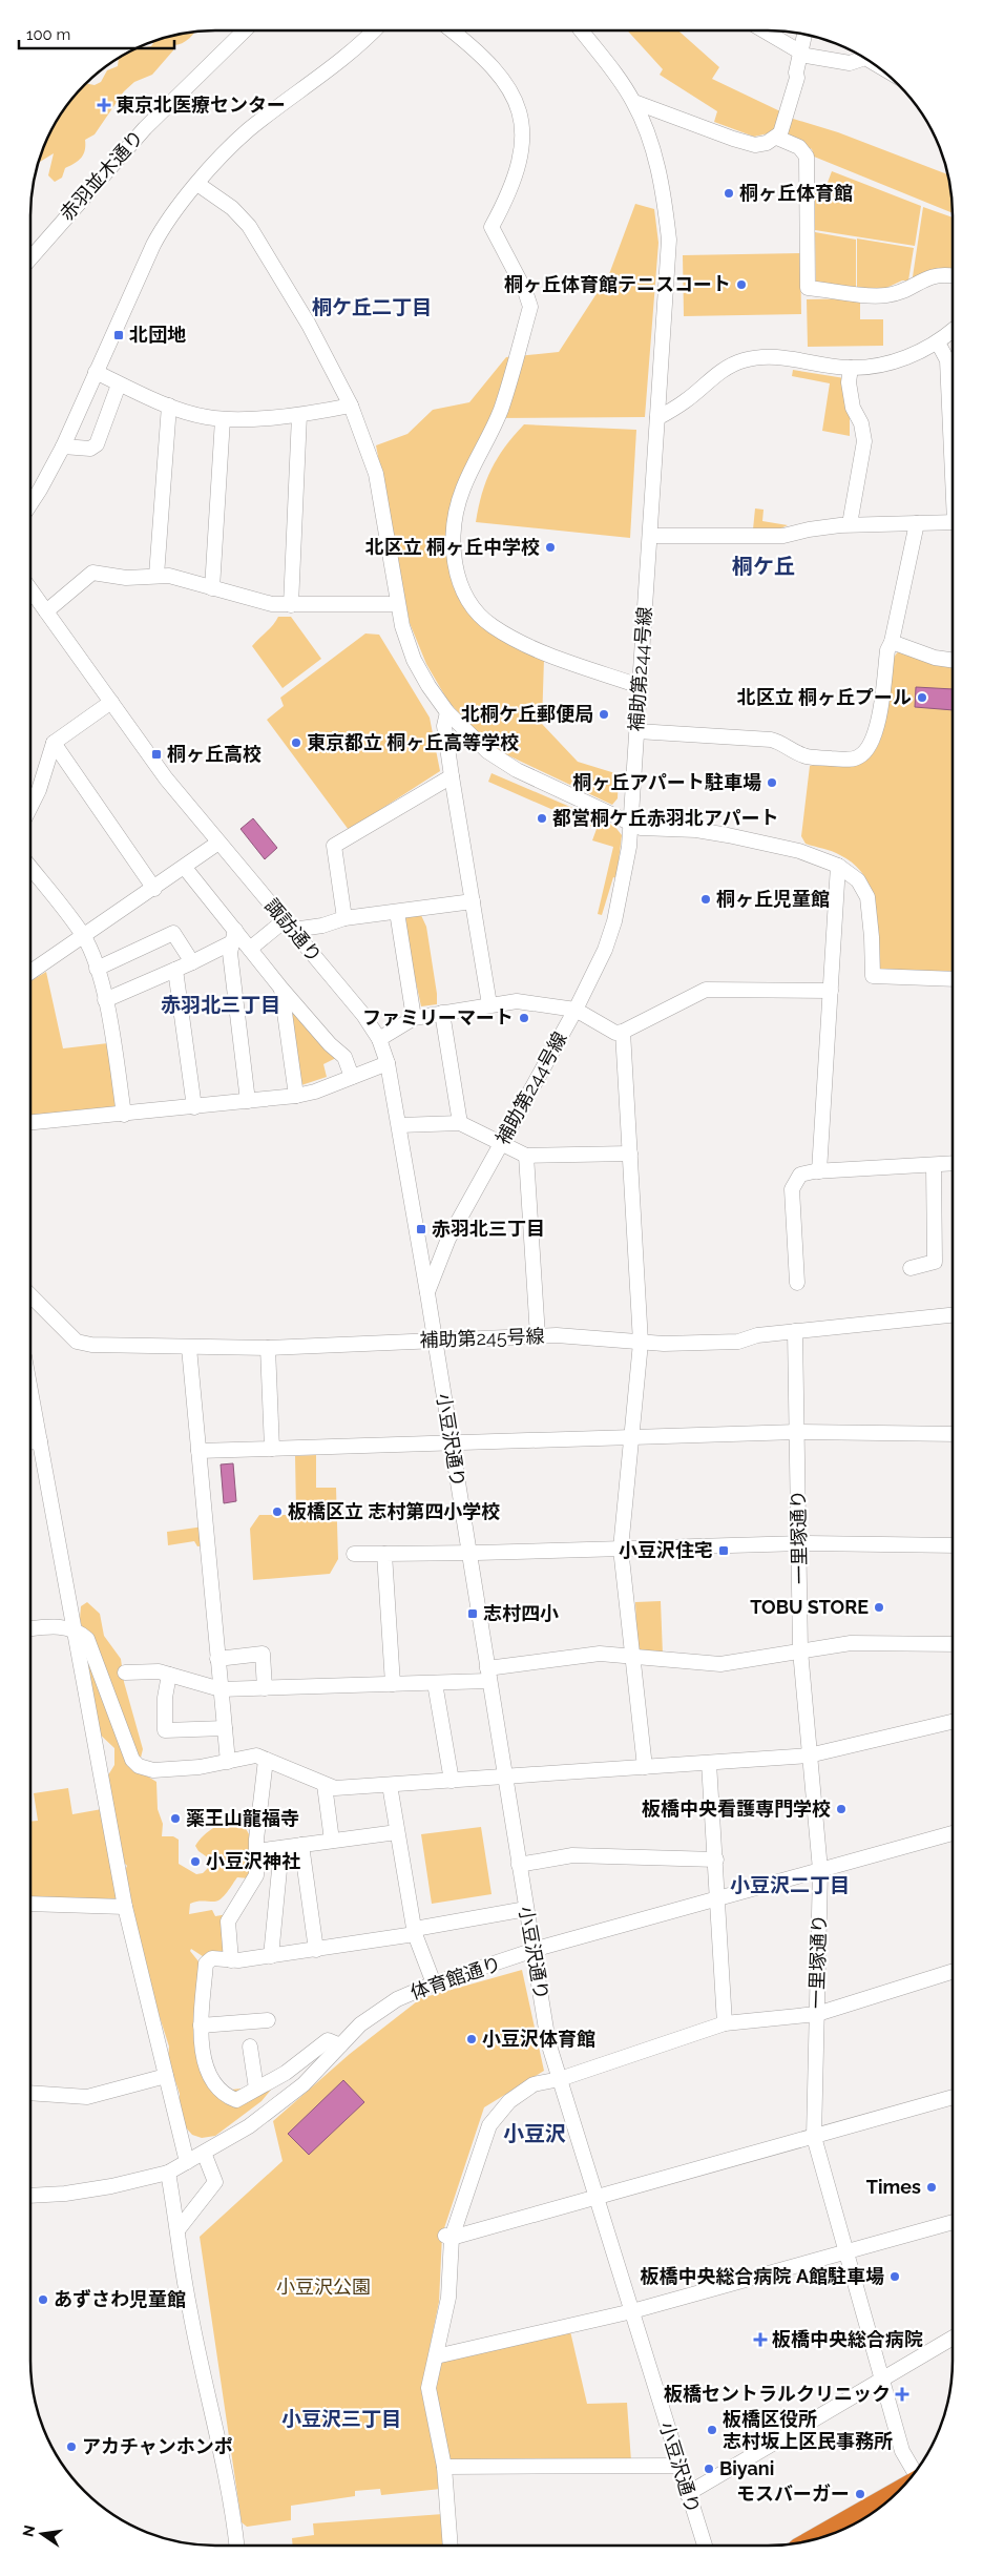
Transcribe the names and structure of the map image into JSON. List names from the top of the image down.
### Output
{
  "streets": {
    "street": [
      "赤羽並木通り",
      "補助第244号線",
      "諏訪通り",
      "補助第245号線",
      "小豆沢通り",
      "一里塚通り",
      "体育館通り"
    ]
  },
  "crossings": [
    ["補助第244号線", "諏訪通り"],
    ["諏訪通り", "補助第245号線"],
    ["諏訪通り", "小豆沢通り"],
    ["補助第245号線", "小豆沢通り"],
    ["補助第245号線", "一里塚通り"],
    ["小豆沢通り", "体育館通り"],
    ["一里塚通り", "体育館通り"]
  ],
  "districts": [
    "桐ケ丘二丁目",
    "桐ケ丘",
    "赤羽北三丁目",
    "小豆沢二丁目",
    "小豆沢",
    "小豆沢三丁目"
  ],
  "parks": ["小豆沢公園"],
  "places": {
    "health": ["東京北医療センター", "板橋中央総合病院", "板橋セントラルクリニック"],
    "other": [
      "桐ヶ丘体育館",
      "桐ヶ丘体育館テニスコート",
      "北区立 桐ヶ丘中学校",
      "北区立 桐ヶ丘プール",
      "北桐ケ丘郵便局",
      "東京都立 桐ヶ丘高等学校",
      "桐ヶ丘アパート駐車場",
      "都営桐ケ丘赤羽北アパート",
      "桐ヶ丘児童館",
      "ファミリーマート",
      "板橋区立 志村第四小学校",
      "TOBU STORE",
      "板橋中央看護専門学校",
      "薬王山龍福寺",
      "小豆沢神社",
      "小豆沢体育館",
      "Times",
      "板橋中央総合病院 A館駐車場",
      "あずさわ児童館",
      "板橋区役所 志村坂上区民事務所",
      "アカチャンホンポ",
      "Biyani",
      "モスバーガー"
    ],
    "transit": [
      "北団地",
      "桐ヶ丘高校",
      "赤羽北三丁目",
      "小豆沢住宅",
      "志村四小"
    ]
  },
  "scale_bar": "100 m",
  "north": "left"
}
